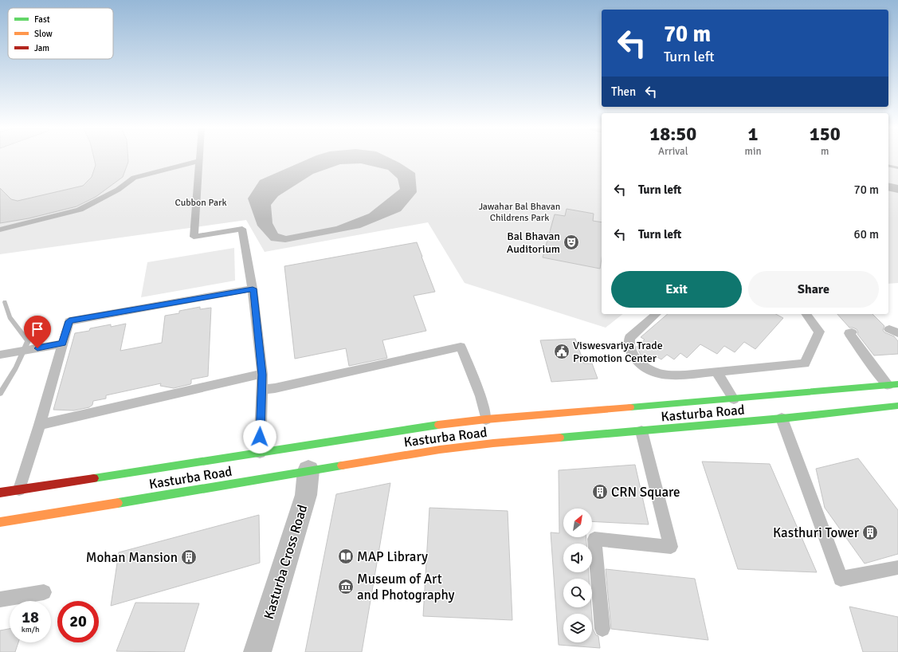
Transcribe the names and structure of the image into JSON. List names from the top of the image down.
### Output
{
  "streets": {
    "main road": ["Kasturba Road"],
    "street": ["Kasturba Cross Road"]
  },
  "crossings": [
    ["Kasturba Road", "Kasturba Cross Road"]
  ],
  "parks": ["Cubbon Park", "Jawahar Bal Bhavan Childrens Park"],
  "places": {
    "theatre": ["Bal Bhavan Auditorium"],
    "public building": ["Viswesvariya Trade Promotion Center"],
    "building": ["CRN Square", "Kasthuri Tower", "Mohan Mansion"],
    "library": ["MAP Library"],
    "museum": ["Museum of Art and Photography"]
  },
  "legend": ["Fast", "Slow", "Jam"],
  "north": "top right",
  "page": {
    "turn": ["70 m", "Turn left"],
    "then": "Then",
    "eta": [
      "18:50",
      "Arrival",
      "1",
      "min",
      "150",
      "m"
    ],
    "list": [
      {
        "name": "Turn left",
        "value": "70 m"
      },
      {
        "name": "Turn left",
        "value": "60 m"
      }
    ],
    "buttons": ["Exit", "Share"],
    "speed": "18 km/h",
    "limit": "20"
  }
}
